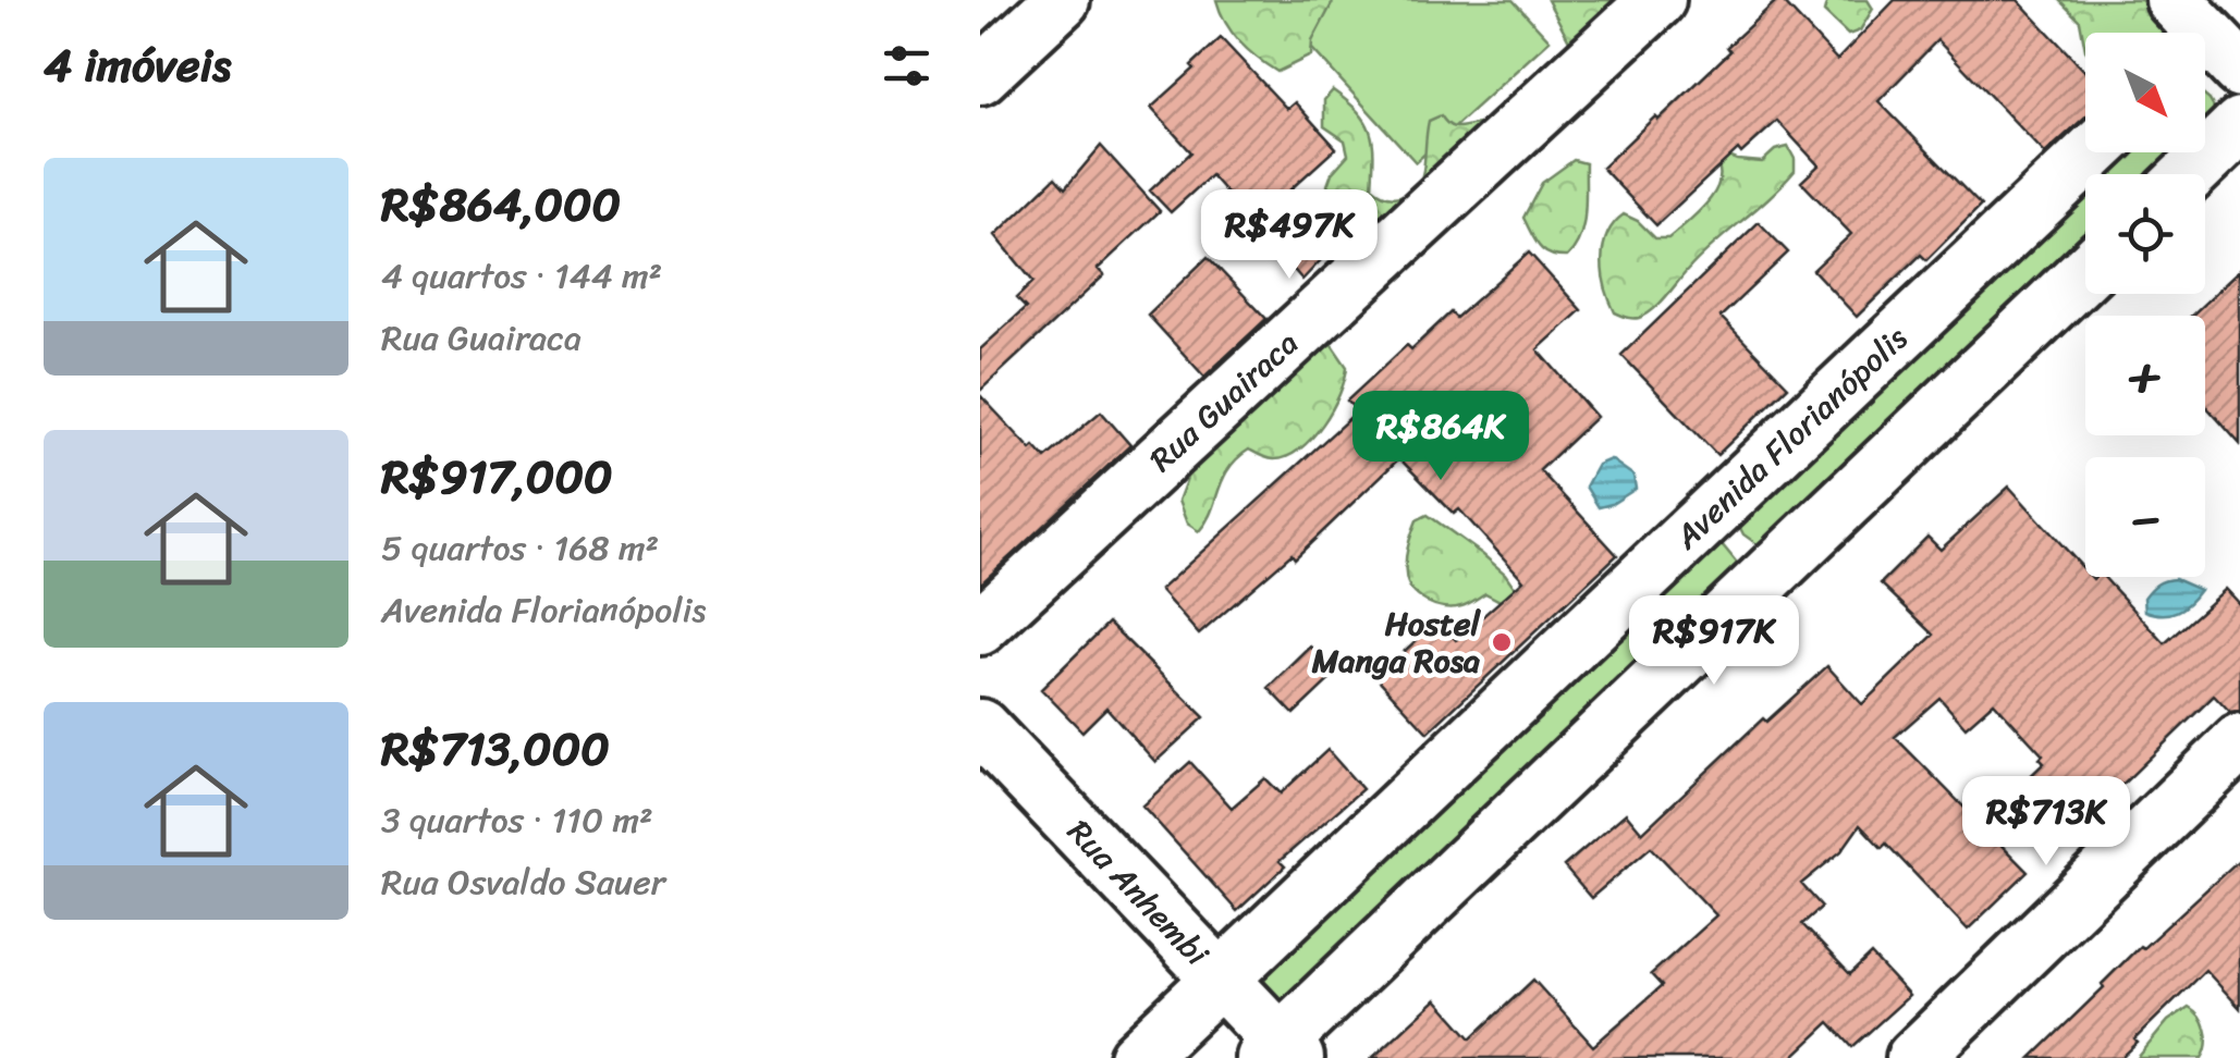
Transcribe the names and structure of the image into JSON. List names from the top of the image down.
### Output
{
  "streets": {
    "street": ["Rua Guairaca", "Avenida Florianópolis", "Rua Anhembi"]
  },
  "crossings": [
    ["Avenida Florianópolis", "Rua Anhembi"]
  ],
  "places": ["Hostel Manga Rosa"],
  "north": "bottom right",
  "page": {
    "heading": "4 imóveis",
    "map_buttons": ["+", "−"],
    "list": [
      {
        "name": "R$864,000",
        "note": "4 quartos · 144 m² · Rua Guairaca"
      },
      {
        "name": "R$917,000",
        "note": "5 quartos · 168 m² · Avenida Florianópolis"
      },
      {
        "name": "R$713,000",
        "note": "3 quartos · 110 m² · Rua Osvaldo Sauer"
      }
    ],
    "price": [
      "R$497K",
      "R$864K",
      "R$917K",
      "R$713K"
    ]
  }
}
